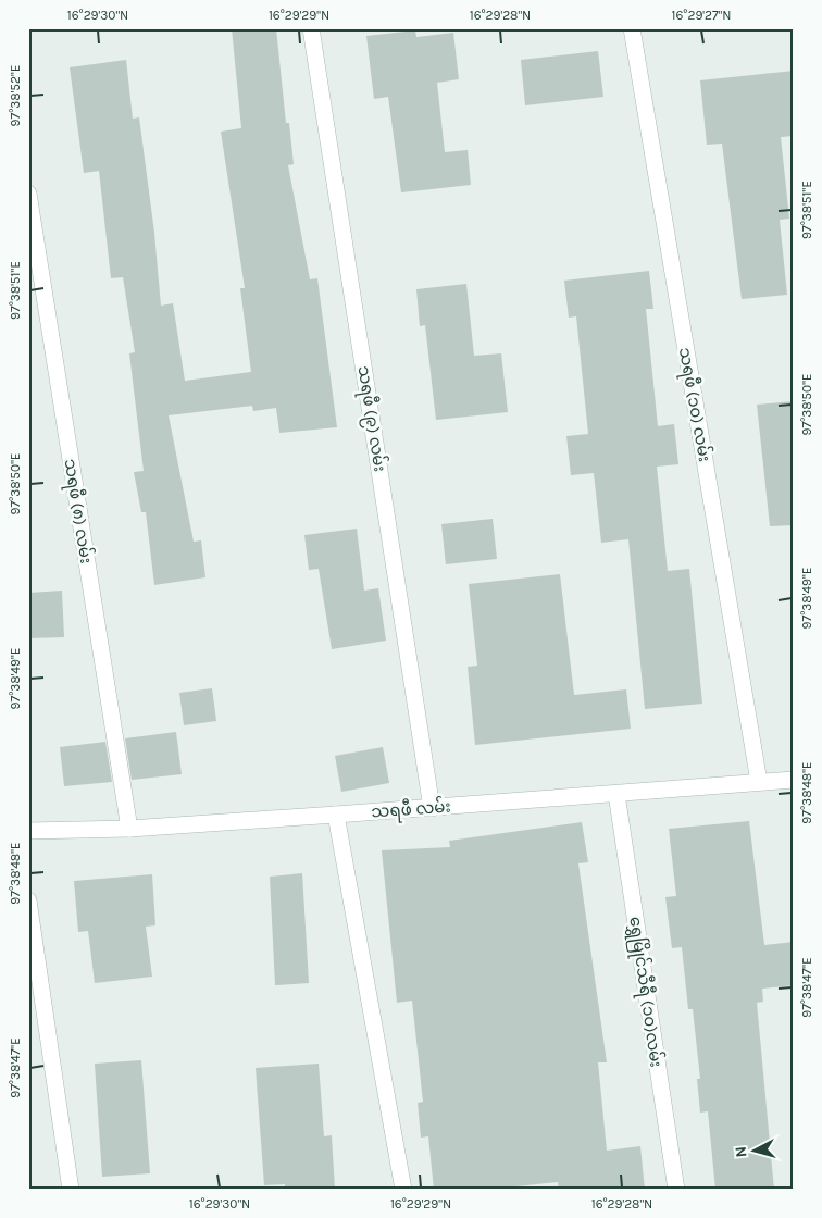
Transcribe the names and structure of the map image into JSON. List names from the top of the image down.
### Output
{
  "streets": {
    "street": [
      "သရဖီ (၁၀) လမ်း",
      "သရဖီ (၉) လမ်း",
      "သရဖီ (၈) လမ်း",
      "သရဖီ လမ်း",
      "ရွှေမြိုင်သီရီ (၁၀)လမ်း"
    ]
  },
  "crossings": [
    ["သရဖီ (၁၀) လမ်း", "သရဖီ လမ်း"],
    ["သရဖီ (၉) လမ်း", "သရဖီ လမ်း"],
    ["သရဖီ (၈) လမ်း", "သရဖီ လမ်း"],
    ["သရဖီ လမ်း", "ရွှေမြိုင်သီရီ (၁၀)လမ်း"]
  ],
  "north": "left",
  "coordinates": [
    "16°29'30\"N",
    "16°29'29\"N",
    "16°29'28\"N",
    "16°29'27\"N",
    "97°38'52\"E",
    "97°38'51\"E",
    "97°38'50\"E",
    "97°38'49\"E",
    "97°38'48\"E",
    "97°38'47\"E"
  ]
}
